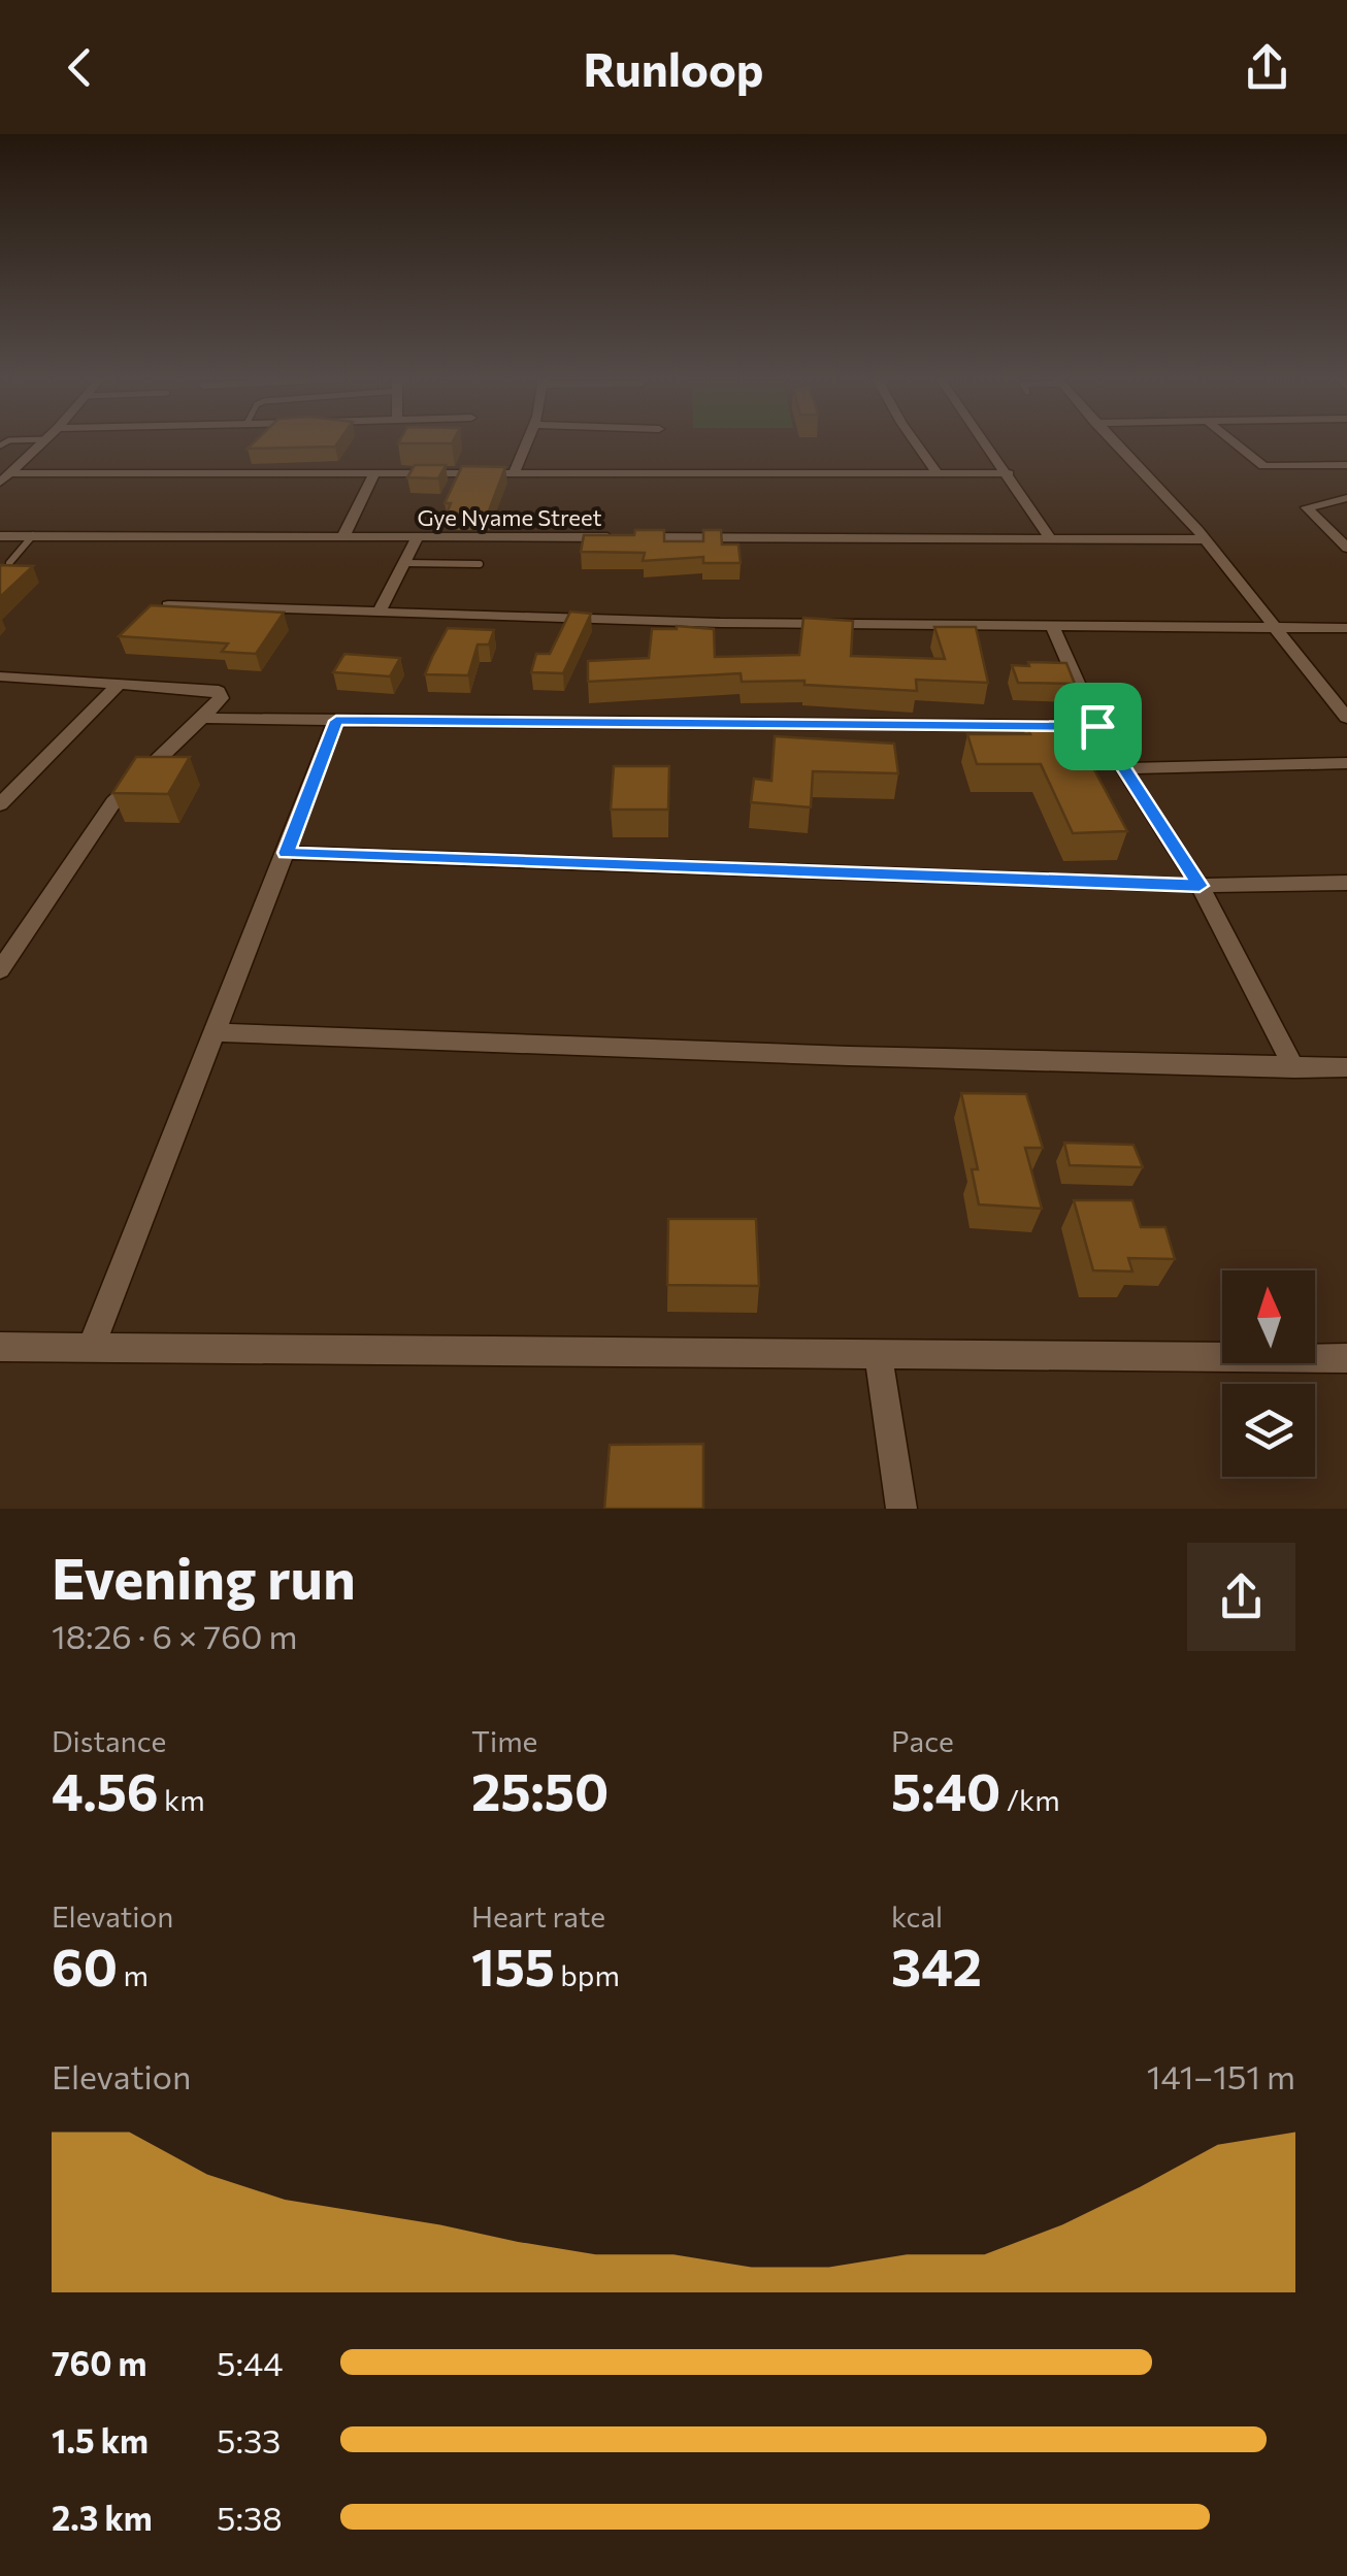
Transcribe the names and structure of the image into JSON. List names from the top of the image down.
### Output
{
  "streets": {
    "street": ["Gye Nyame Street"]
  },
  "north": "top",
  "page": {
    "header": "Runloop",
    "heading": ["Evening run", "18:26 · 6 × 760 m"],
    "stats": [
      ["Distance", "4.56 km"],
      ["Time", "25:50"],
      ["Pace", "5:40 /km"],
      ["Elevation", "60 m"],
      ["Heart rate", "155 bpm"],
      ["kcal", "342"]
    ],
    "chart": ["Elevation", "141–151 m"],
    "list": [
      {
        "name": "760 m",
        "note": "5:44"
      },
      {
        "name": "1.5 km",
        "note": "5:33"
      },
      {
        "name": "2.3 km",
        "note": "5:38"
      }
    ]
  }
}
